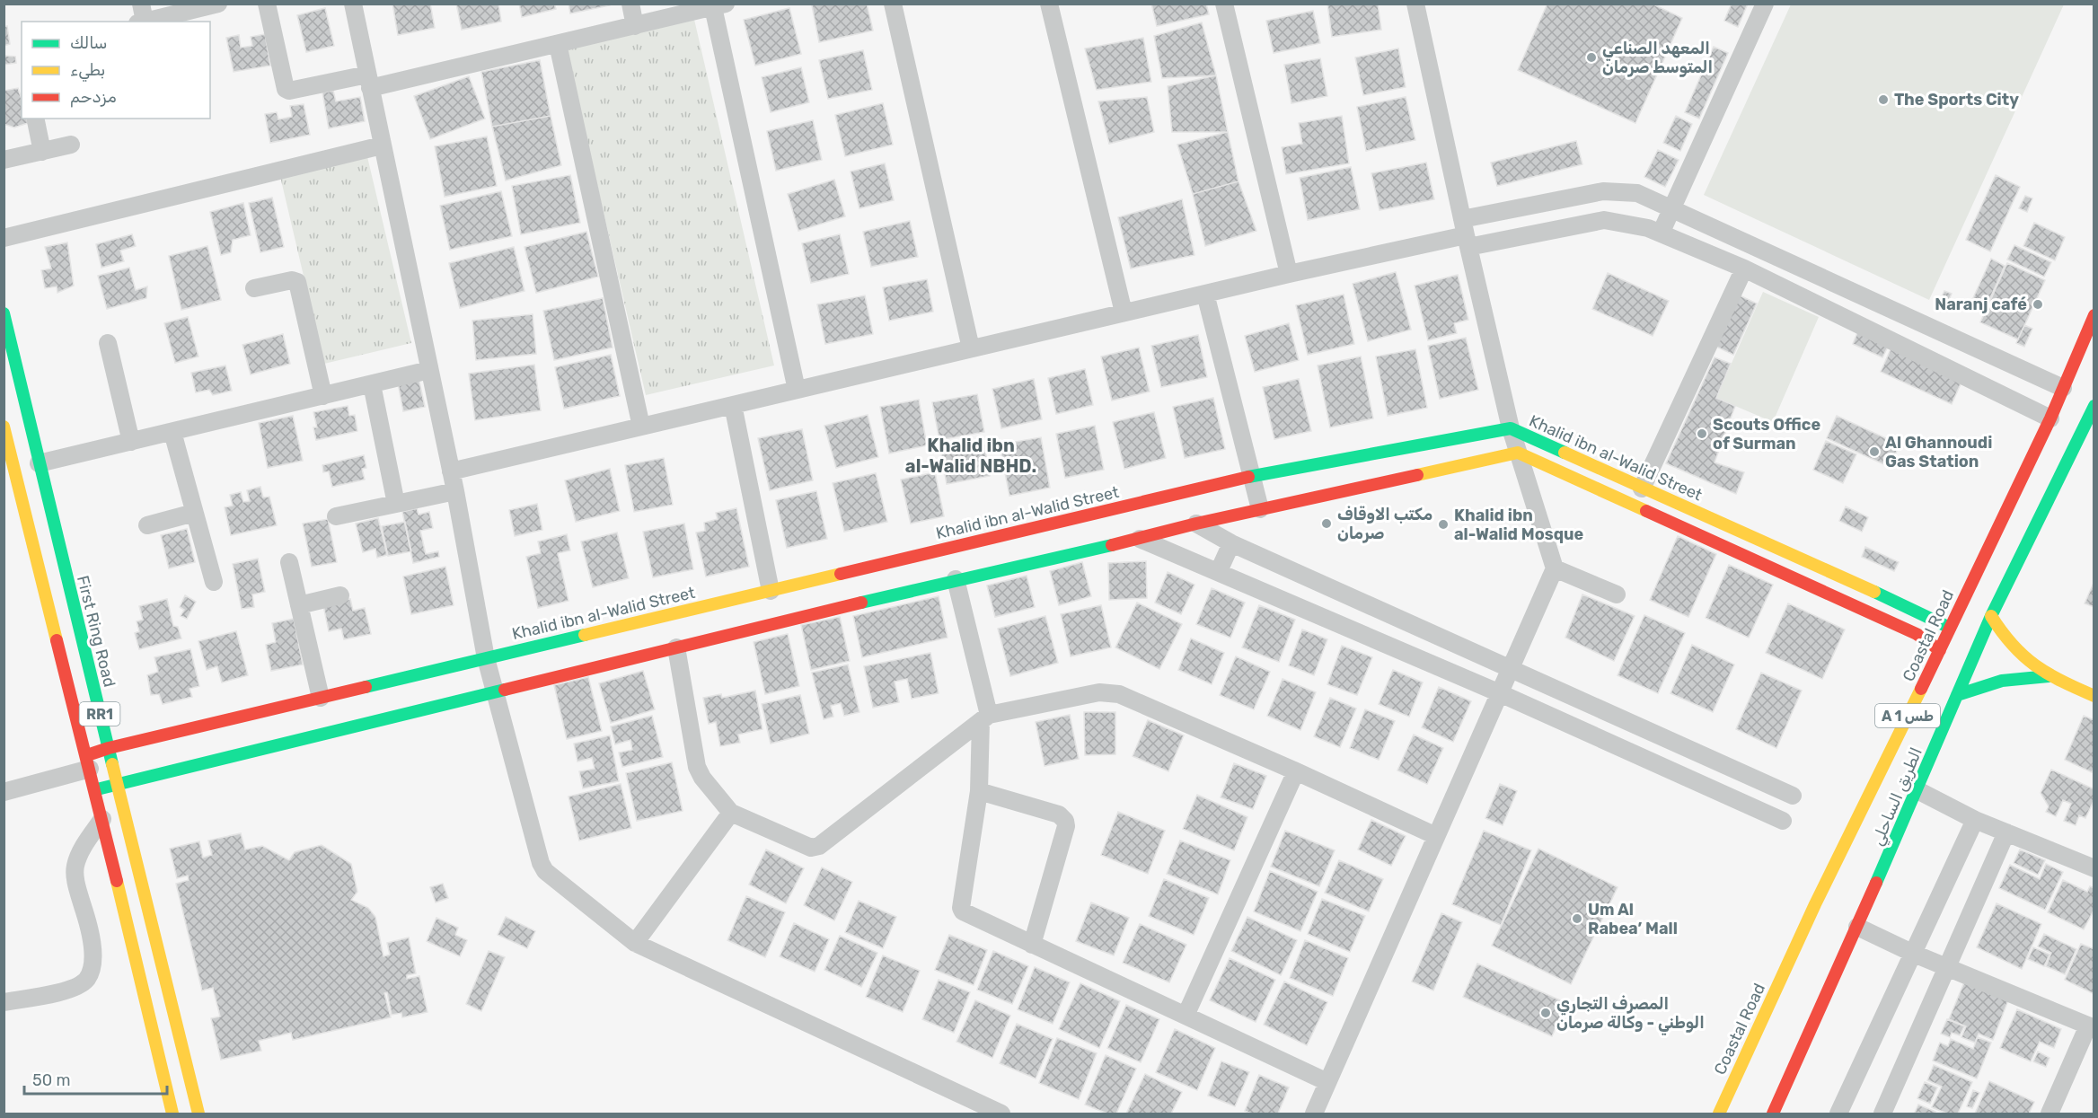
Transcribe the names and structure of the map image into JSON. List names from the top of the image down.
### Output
{
  "streets": {
    "main road": [
      "Khalid ibn al-Walid Street",
      "First Ring Road",
      "Coastal Road",
      "RR1",
      "A 1 طس",
      "الطريق الساحلي"
    ]
  },
  "crossings": [
    ["Khalid ibn al-Walid Street", "First Ring Road"],
    ["Khalid ibn al-Walid Street", "Coastal Road"],
    ["Khalid ibn al-Walid Street", "RR1"]
  ],
  "districts": ["Khalid ibn al-Walid NBHD."],
  "places": [
    "المعهد الصناعي المتوسط صرمان",
    "The Sports City",
    "Naranj café",
    "Scouts Office of Surman",
    "Al Ghannoudi Gas Station",
    "مكتب الاوقاف صرمان",
    "Khalid ibn al-Walid Mosque",
    "Um Al Rabea’ Mall",
    "المصرف التجاري الوطني - وكالة صرمان"
  ],
  "legend": ["سالك", "بطيء", "مزدحم"],
  "scale_bar": "50 m"
}
